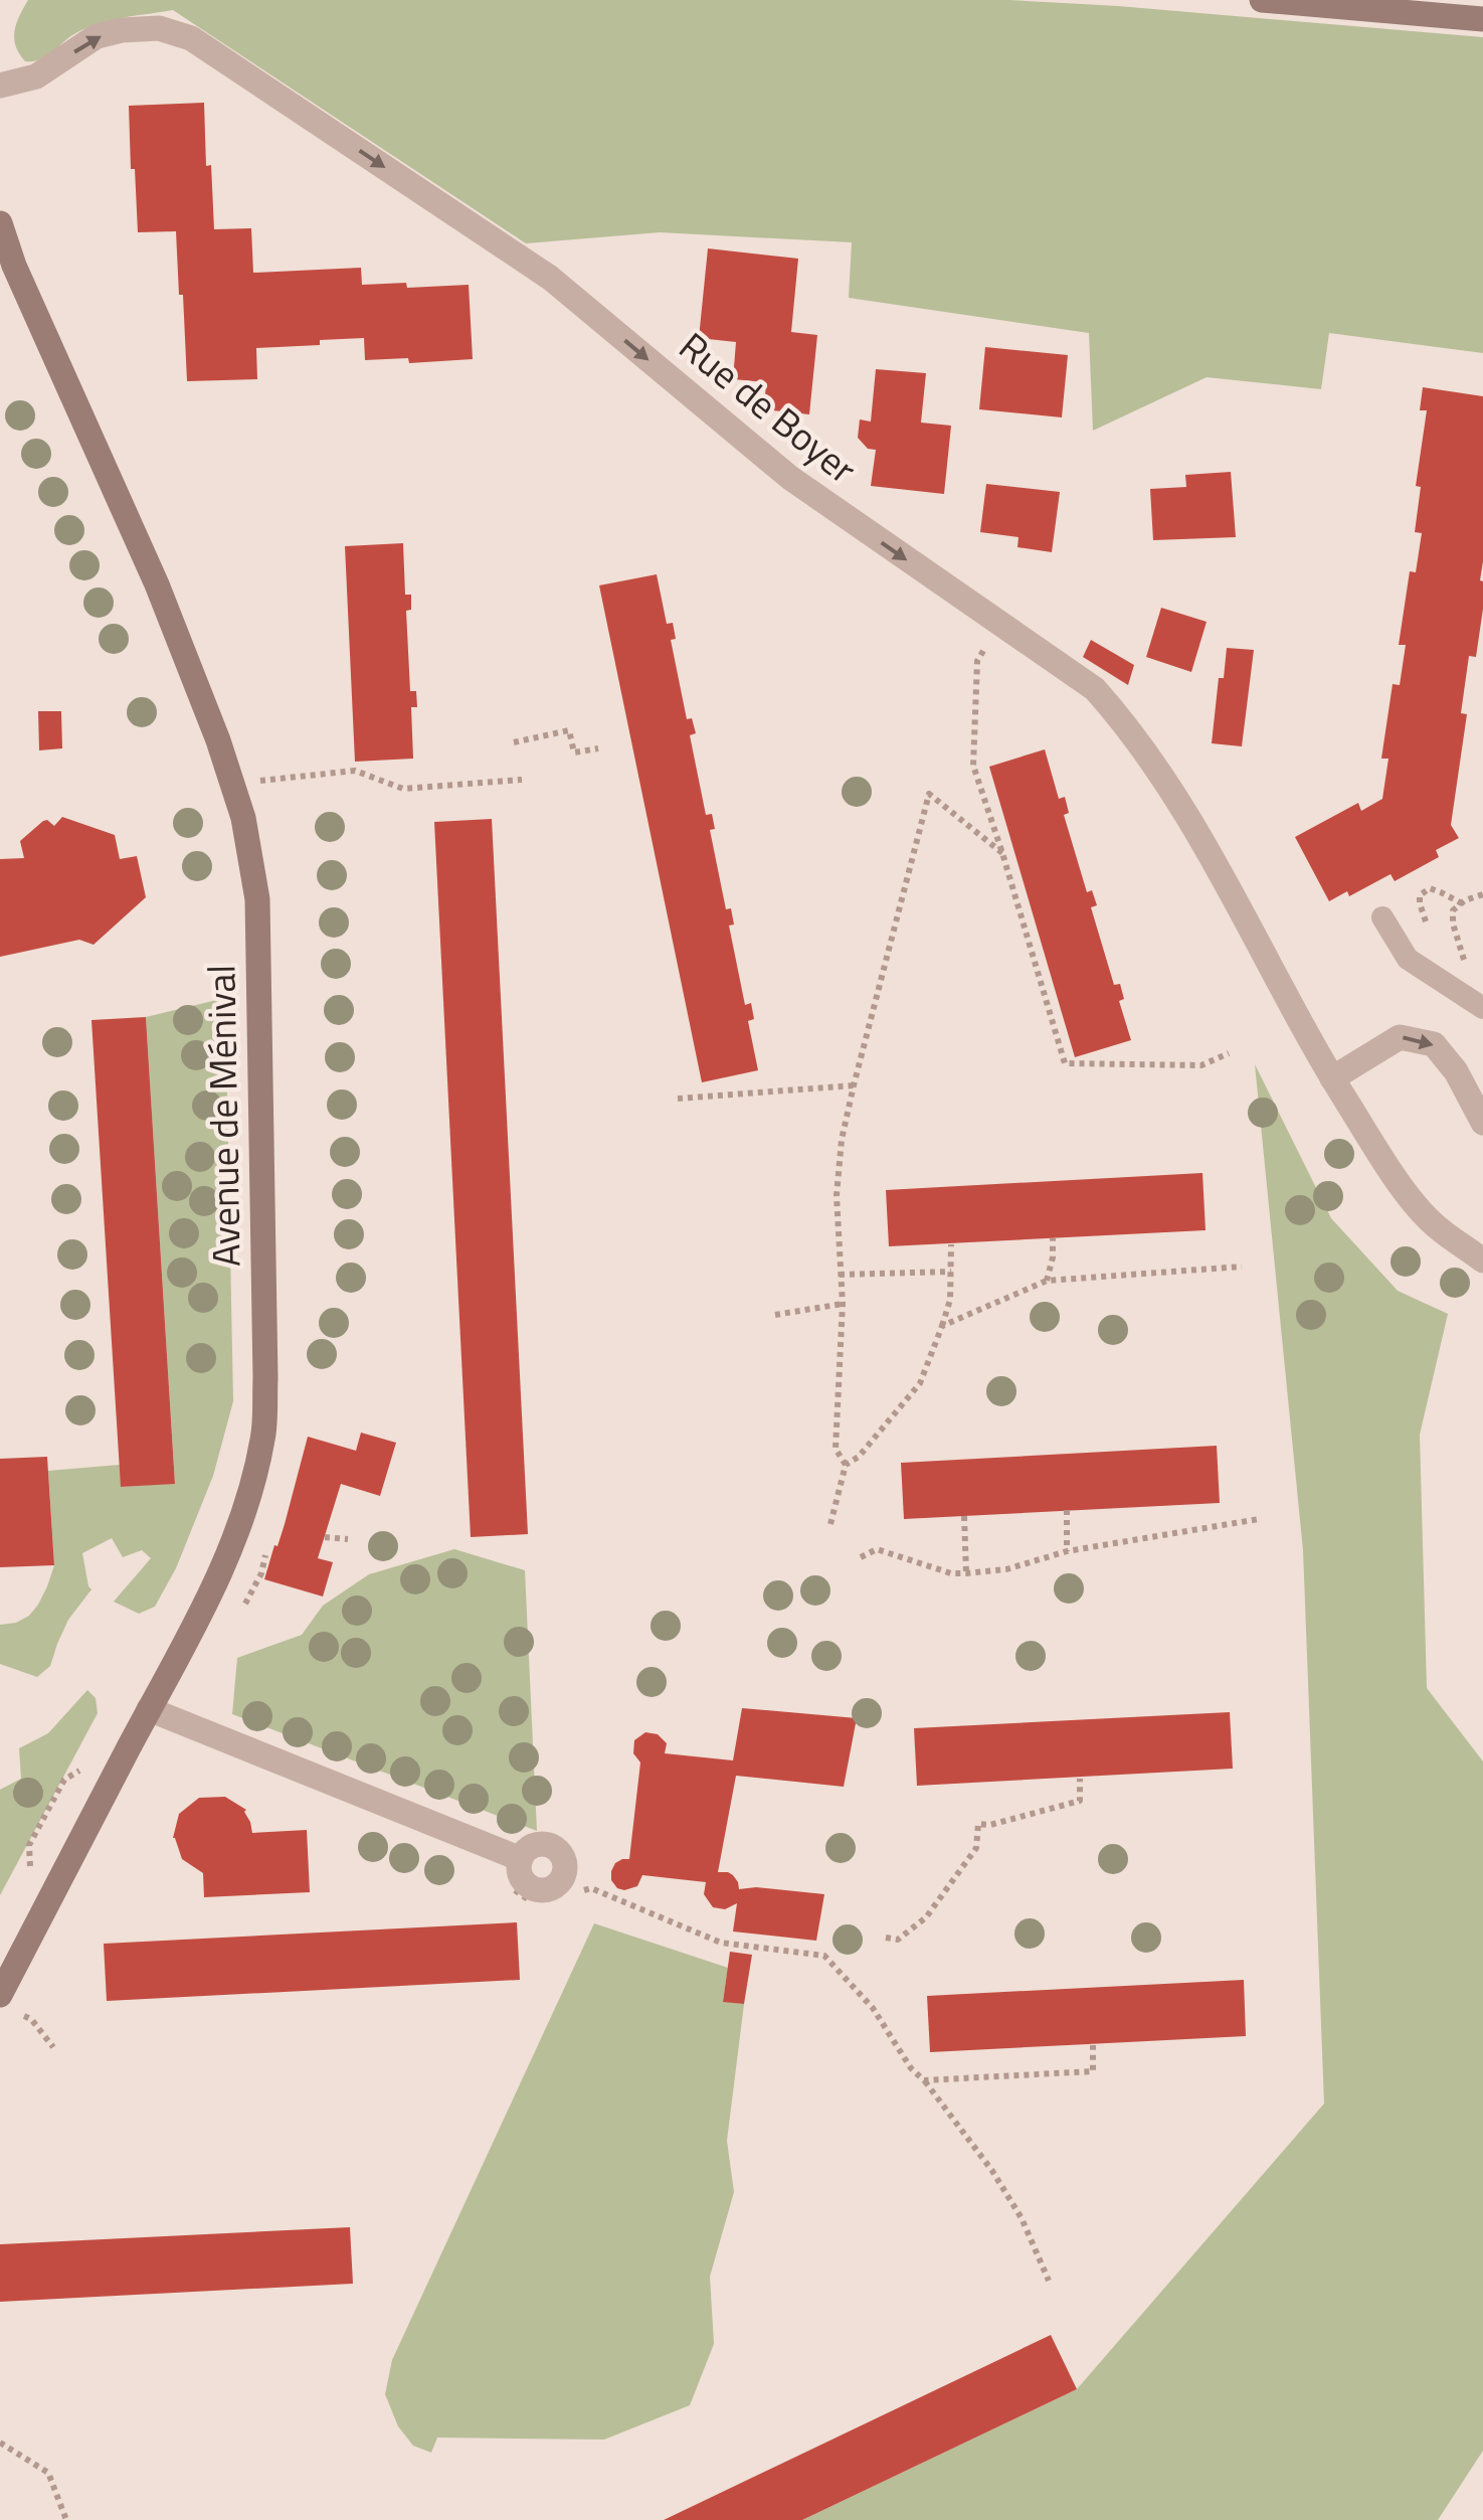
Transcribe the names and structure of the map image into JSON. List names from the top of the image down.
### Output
{
  "streets": {
    "main road": ["Avenue de Ménival"],
    "street": ["Rue de Boyer"]
  },
  "one_way": ["Rue de Boyer"]
}
